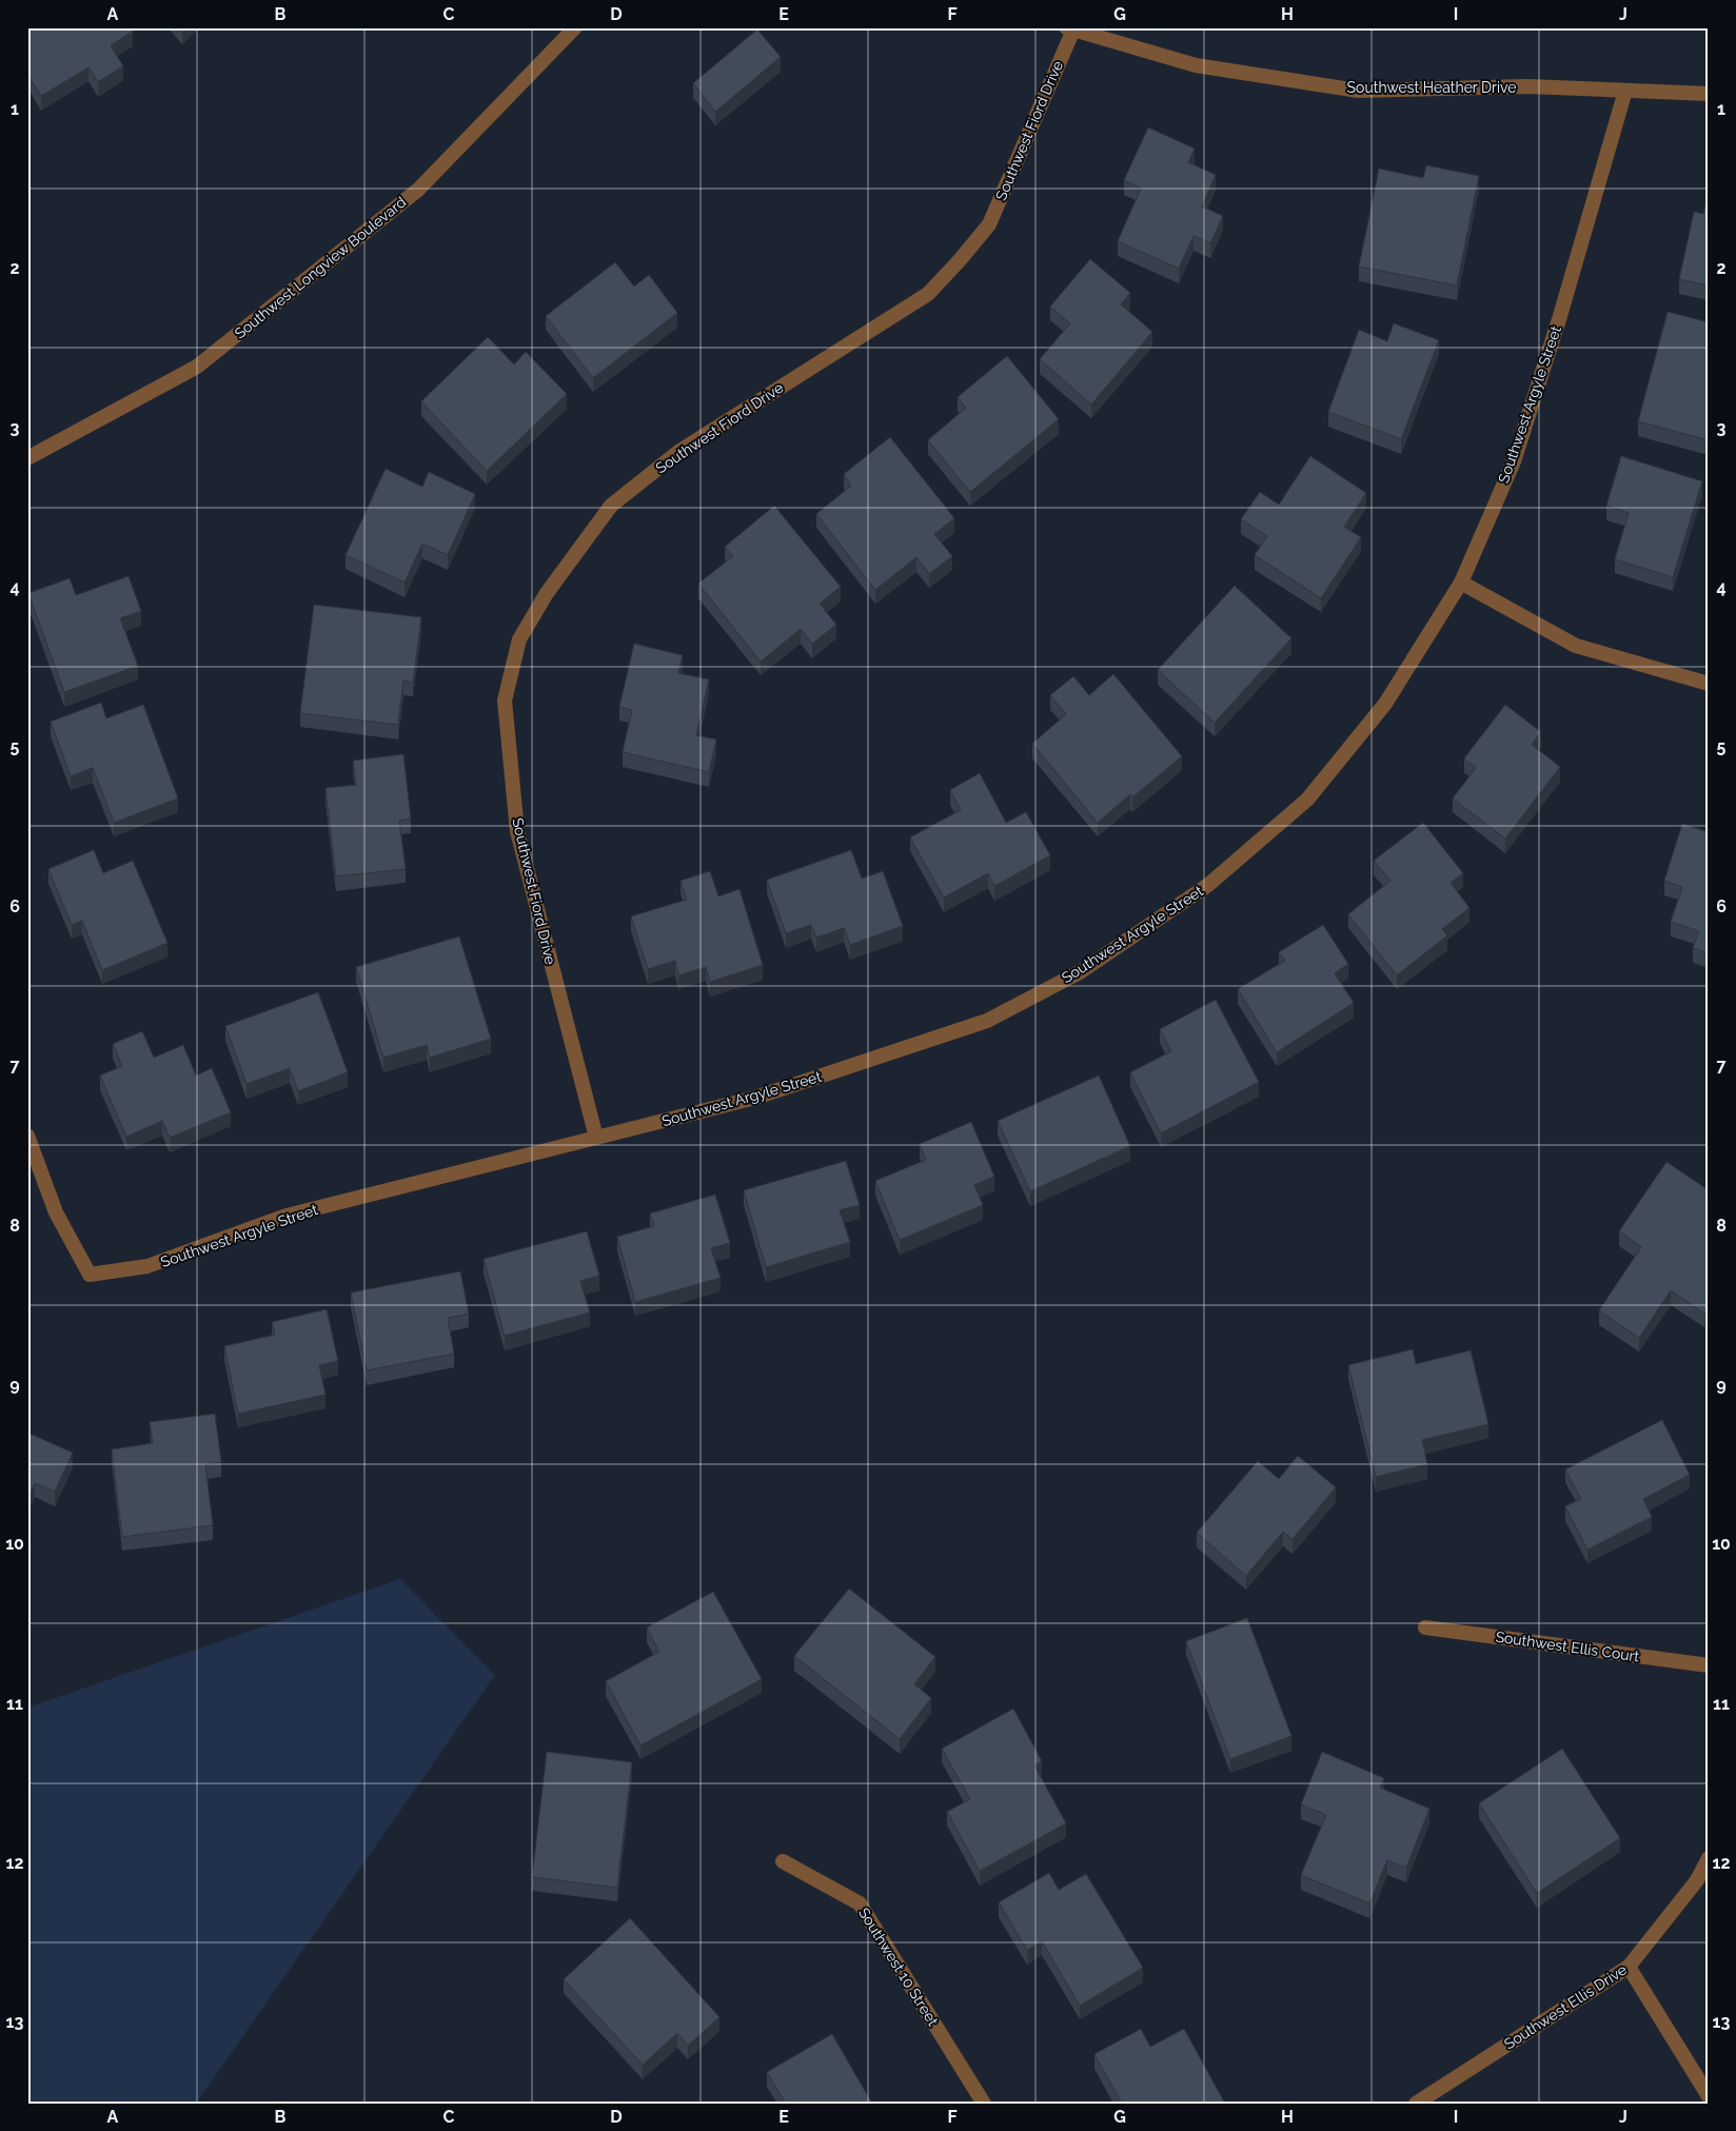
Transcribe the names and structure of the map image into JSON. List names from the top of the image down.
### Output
{
  "streets": {
    "street": [
      "Southwest Heather Drive",
      "Southwest Fiord Drive",
      "Southwest Longview Boulevard",
      "Southwest Argyle Street",
      "Southwest Ellis Court",
      "Southwest 10 Street",
      "Southwest Ellis Drive"
    ]
  },
  "crossings": [
    ["Southwest Heather Drive", "Southwest Fiord Drive"],
    ["Southwest Heather Drive", "Southwest Argyle Street"],
    ["Southwest Fiord Drive", "Southwest Argyle Street"]
  ],
  "grid": {
    "columns": [
      "A",
      "B",
      "C",
      "D",
      "E",
      "F",
      "G",
      "H",
      "I",
      "J"
    ],
    "rows": [
      "1",
      "2",
      "3",
      "4",
      "5",
      "6",
      "7",
      "8",
      "9",
      "10",
      "11",
      "12",
      "13"
    ]
  }
}
